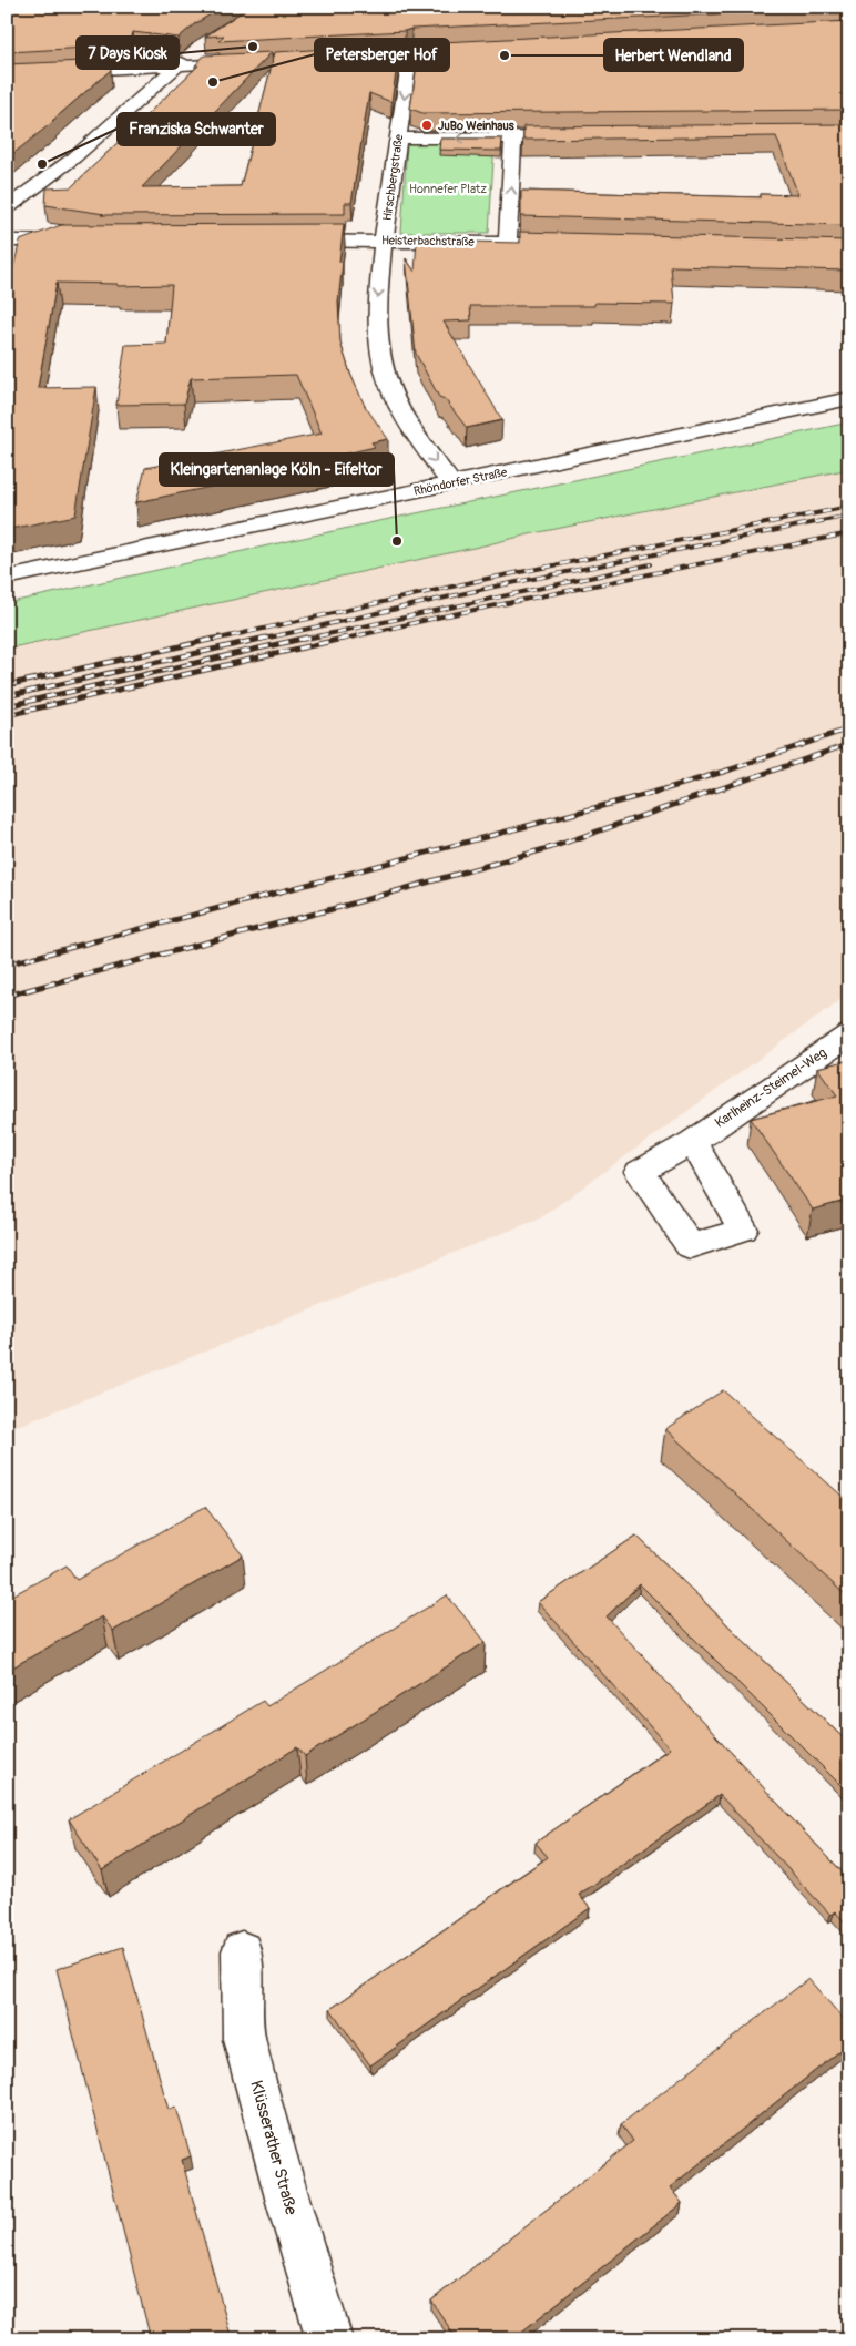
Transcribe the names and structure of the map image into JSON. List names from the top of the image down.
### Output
{
  "streets": {
    "street": [
      "Hirschbergstraße",
      "Heisterbachstraße",
      "Rhöndorfer Straße",
      "Karlheinz-Steimel-Weg",
      "Klüsserather Straße"
    ]
  },
  "crossings": [
    ["Hirschbergstraße", "Heisterbachstraße"],
    ["Hirschbergstraße", "Rhöndorfer Straße"]
  ],
  "one_way": ["Hirschbergstraße"],
  "parks": ["Honnefer Platz"],
  "places": [
    "7 Days Kiosk",
    "Herbert Wendland",
    "Petersberger Hof",
    "JuBo Weinhaus",
    "Franziska Schwanter",
    "Kleingartenanlage Köln - Eifeltor"
  ]
}
